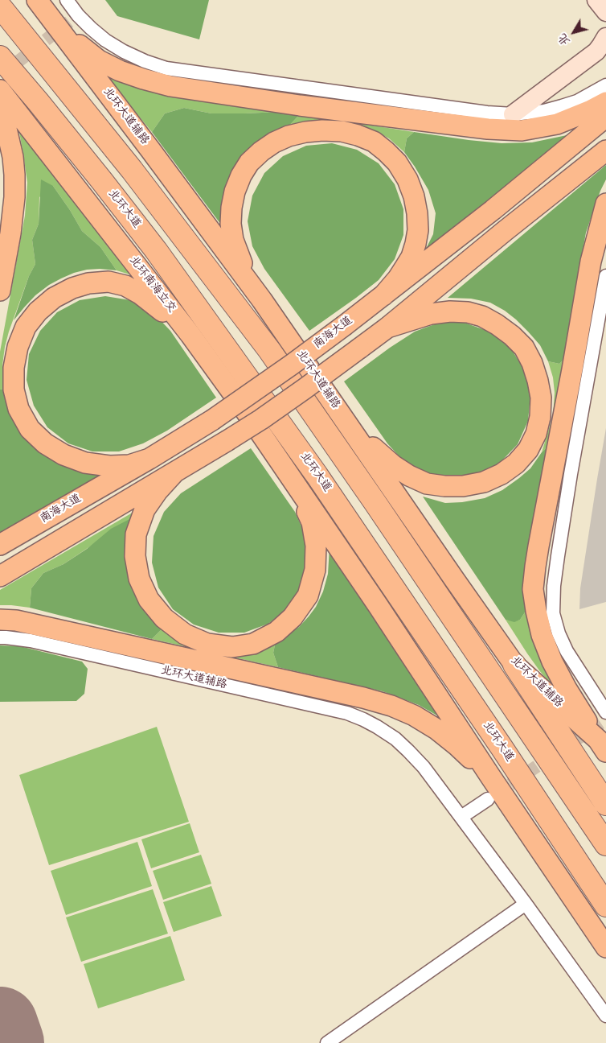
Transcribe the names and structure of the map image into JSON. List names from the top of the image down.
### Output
{
  "streets": {
    "highway": ["北环大道"],
    "main road": ["北环大道辅路", "北环南海立交", "南海大道"]
  },
  "north": "bottom left"
}
